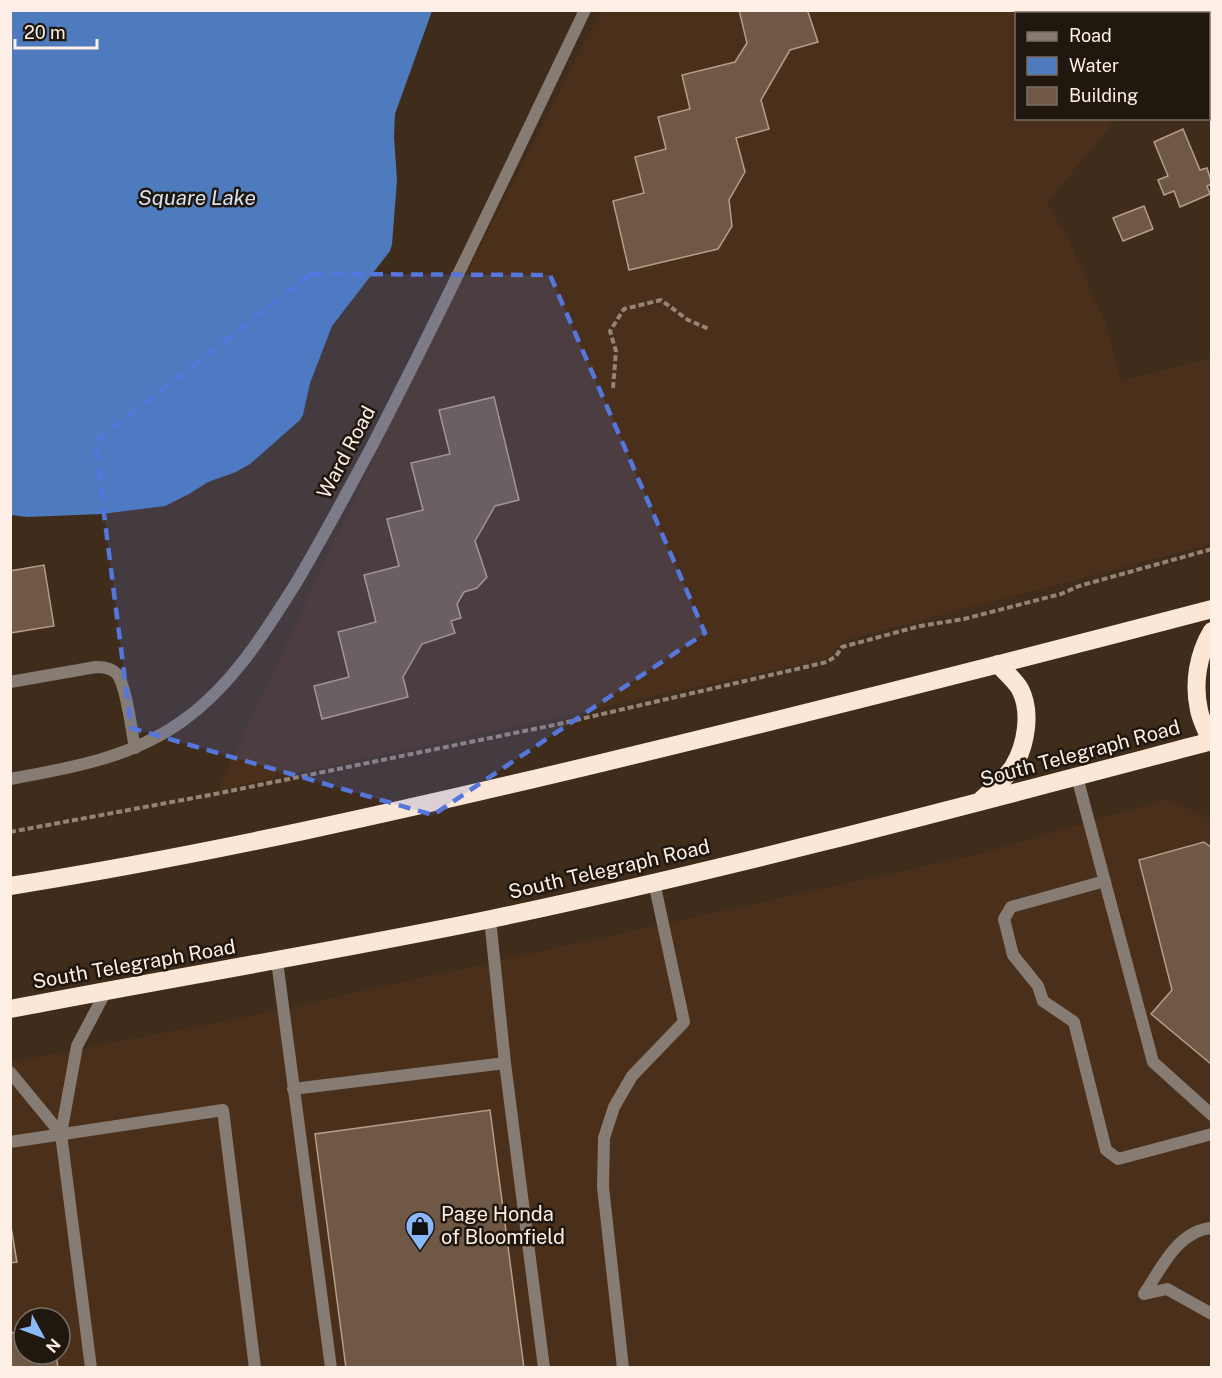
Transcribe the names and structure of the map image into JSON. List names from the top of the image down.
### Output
{
  "streets": {
    "highway": ["South Telegraph Road"],
    "street": ["Ward Road"]
  },
  "water": ["Square Lake"],
  "places": {
    "shop": ["Page Honda of Bloomfield"]
  },
  "legend": ["Road", "Water", "Building"],
  "scale_bar": "20 m",
  "north": "bottom right"
}
